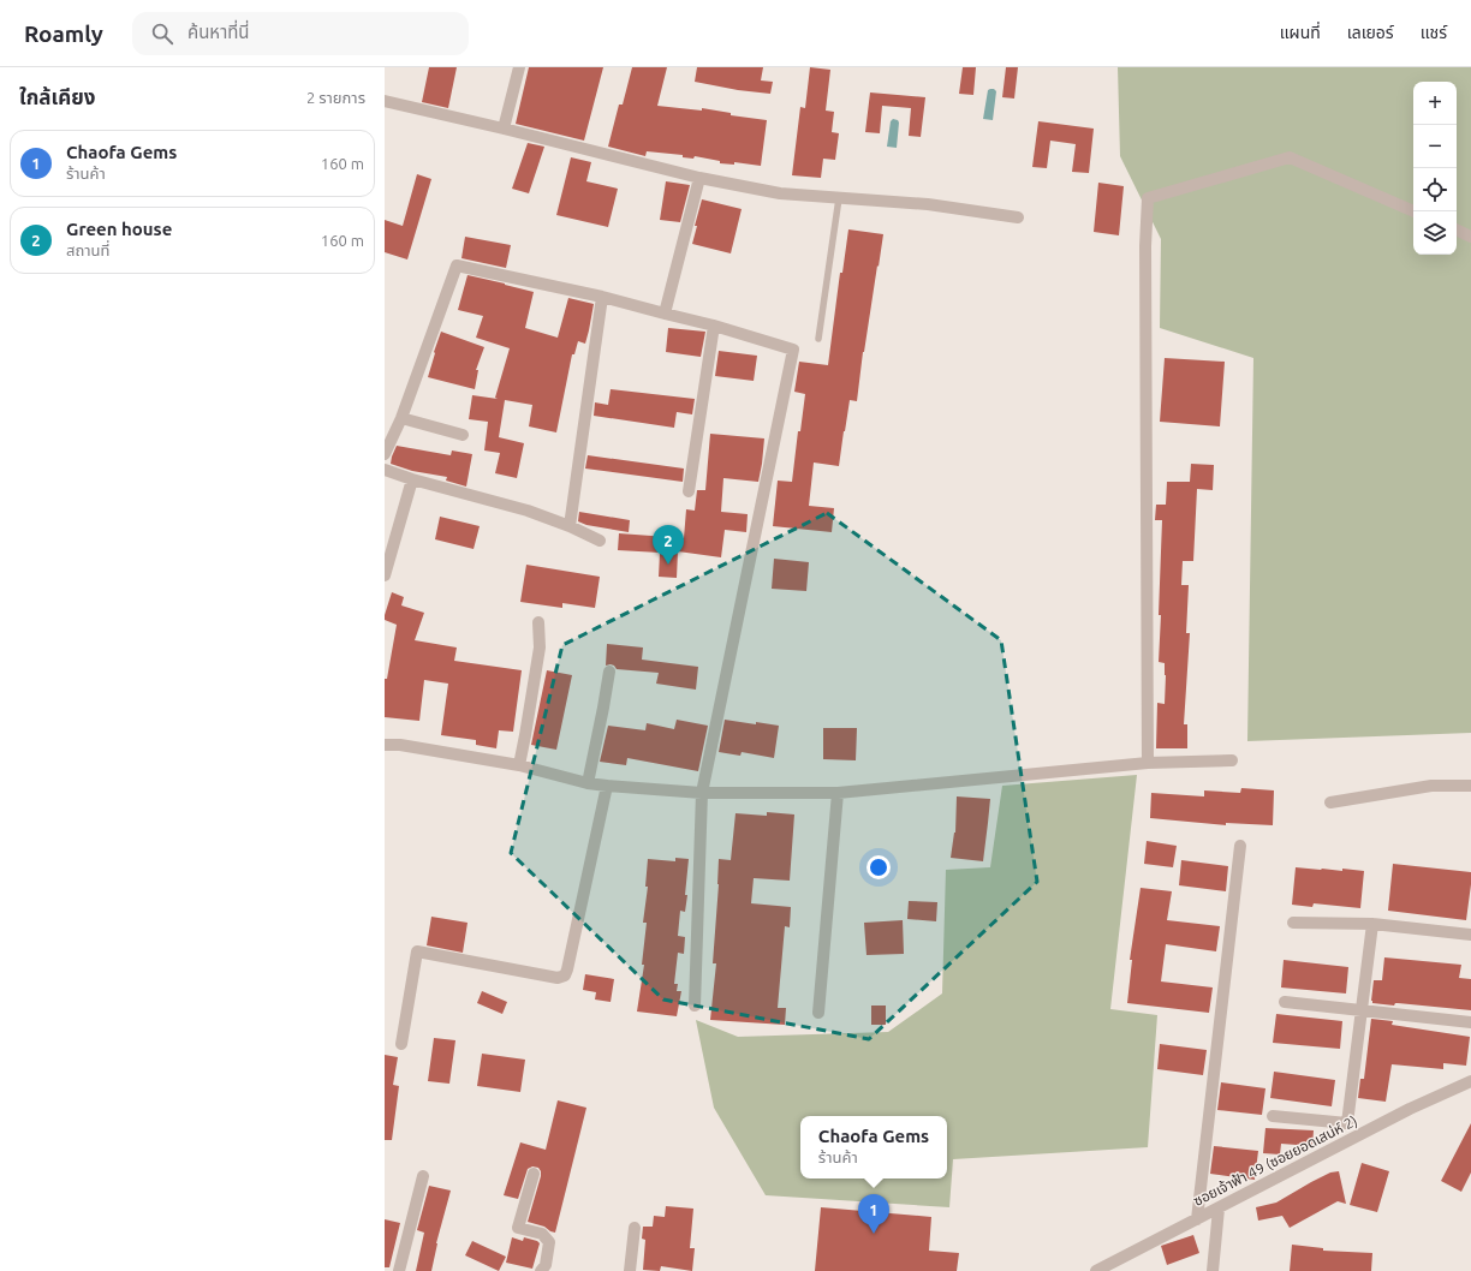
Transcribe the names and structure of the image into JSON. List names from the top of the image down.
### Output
{
  "streets": {
    "street": ["ซอยเจ้าฟ้า 49 (ซอยยอดเสน่ห์ 2)"]
  },
  "page": {
    "header": "Roamly",
    "search": "ค้นหาที่นี่",
    "nav": ["แผนที่", "เลเยอร์", "แชร์"],
    "heading": ["ใกล้เคียง", "2 รายการ"],
    "map_buttons": ["+", "−"],
    "list": [
      {
        "mark": "1",
        "name": "Chaofa Gems",
        "note": "ร้านค้า",
        "value": "160 m"
      },
      {
        "mark": "2",
        "name": "Green house",
        "note": "สถานที่",
        "value": "160 m"
      }
    ],
    "pins": ["2", "1"],
    "popup": ["Chaofa Gems", "ร้านค้า"]
  }
}
